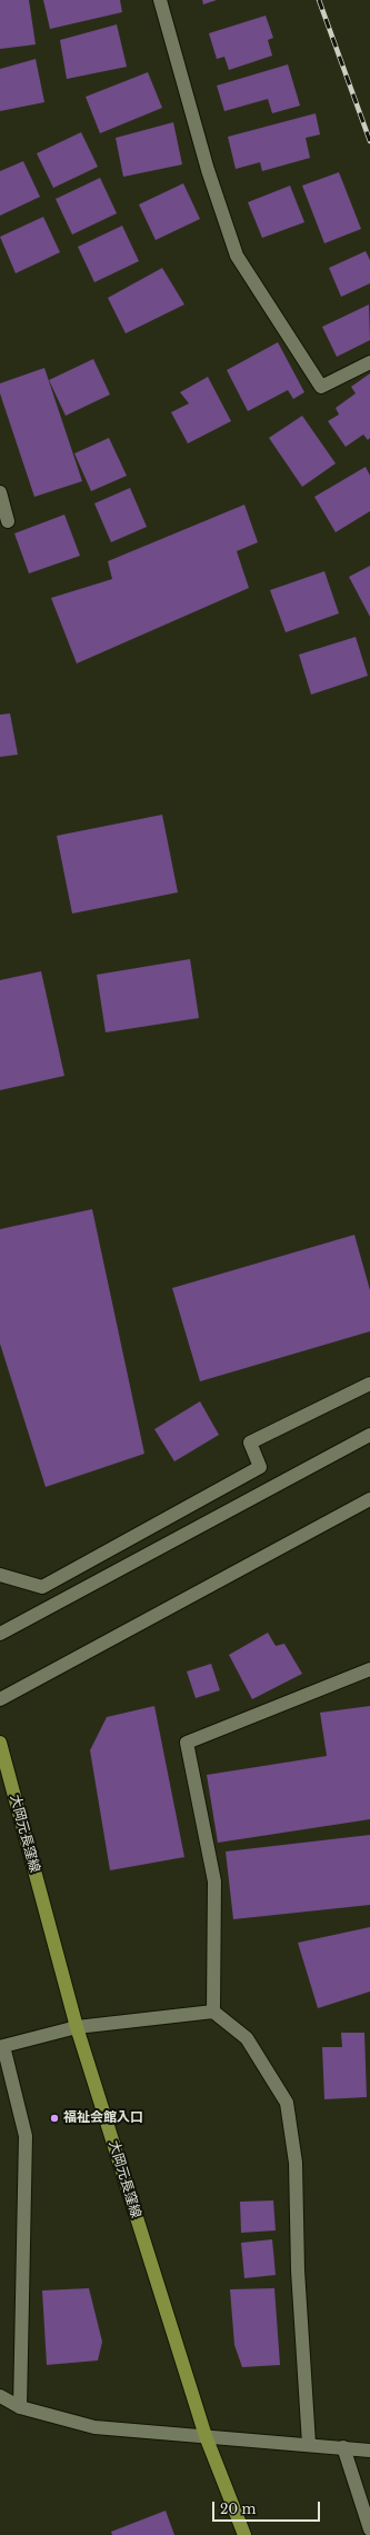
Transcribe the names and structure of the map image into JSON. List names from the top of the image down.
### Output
{
  "streets": {
    "main road": ["大岡元長窪線"]
  },
  "places": ["福祉会館入口"],
  "scale_bar": "20 m"
}
